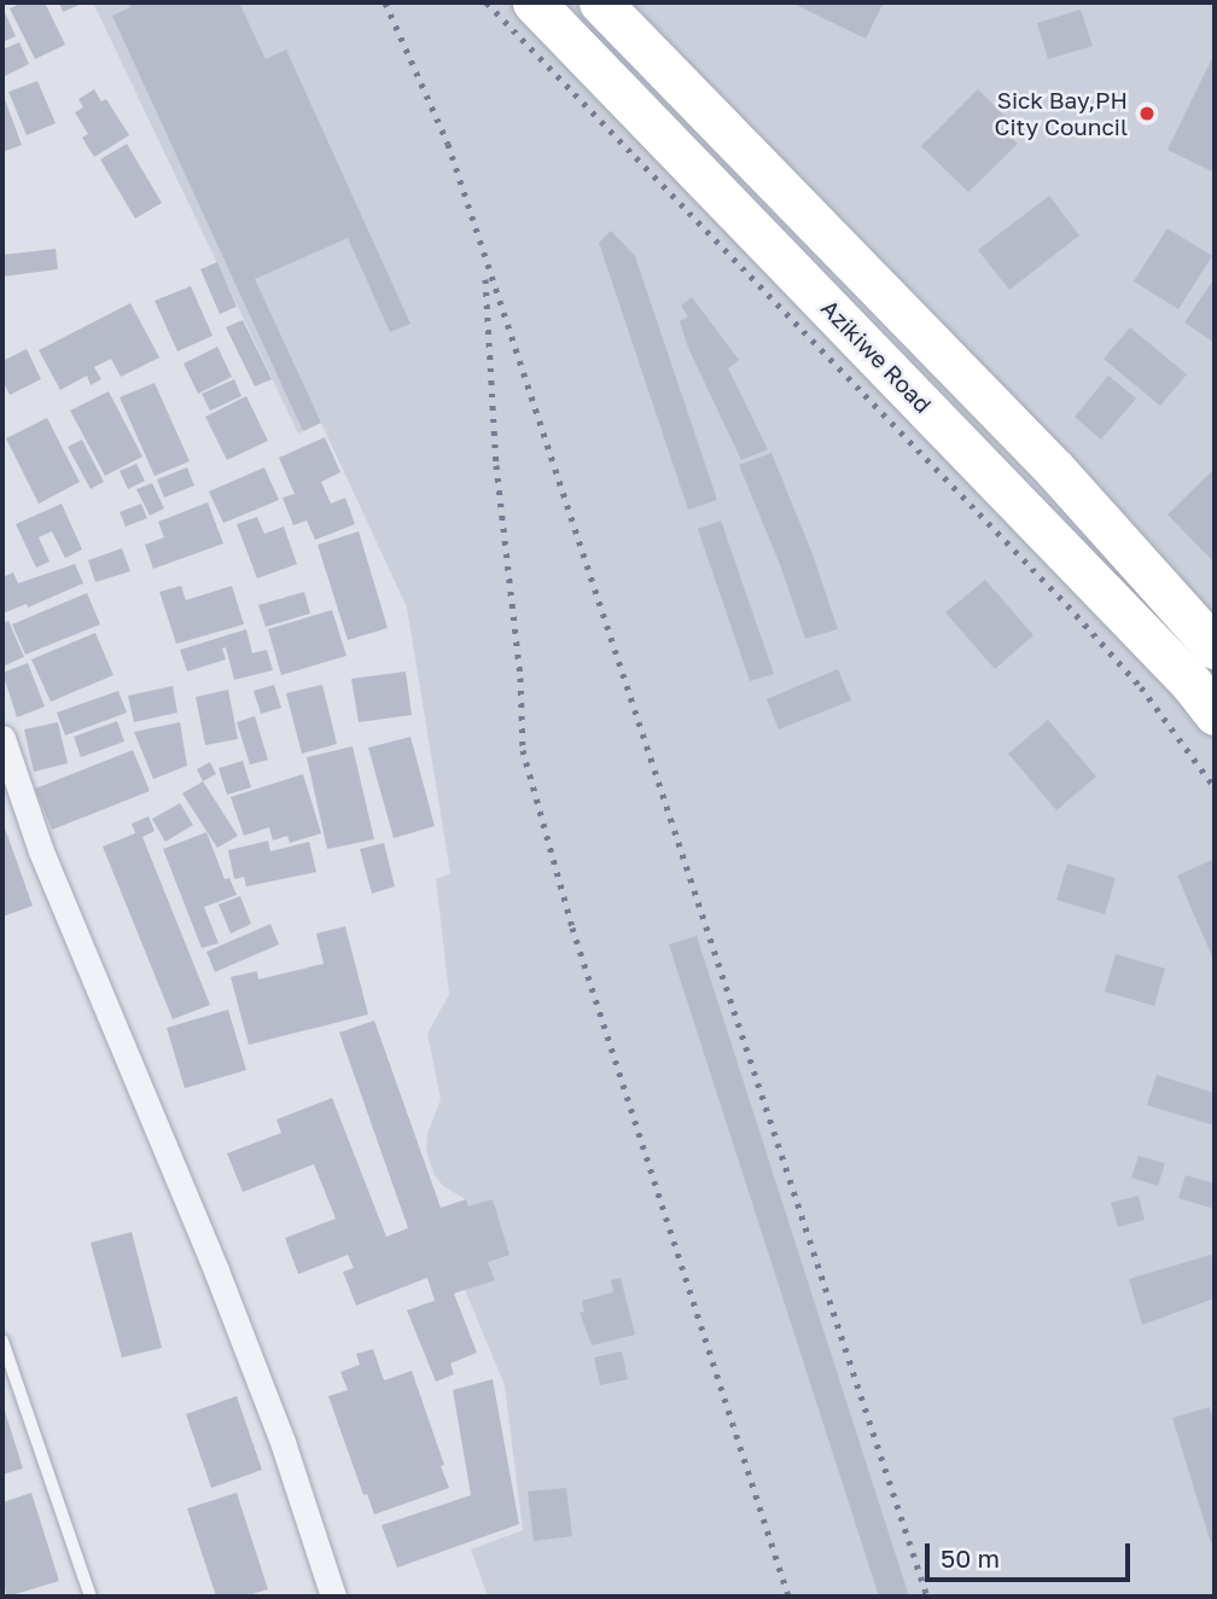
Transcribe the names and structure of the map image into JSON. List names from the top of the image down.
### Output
{
  "streets": {
    "main road": ["Azikiwe Road"]
  },
  "places": ["Sick Bay,PH City Council"],
  "scale_bar": "50 m"
}
